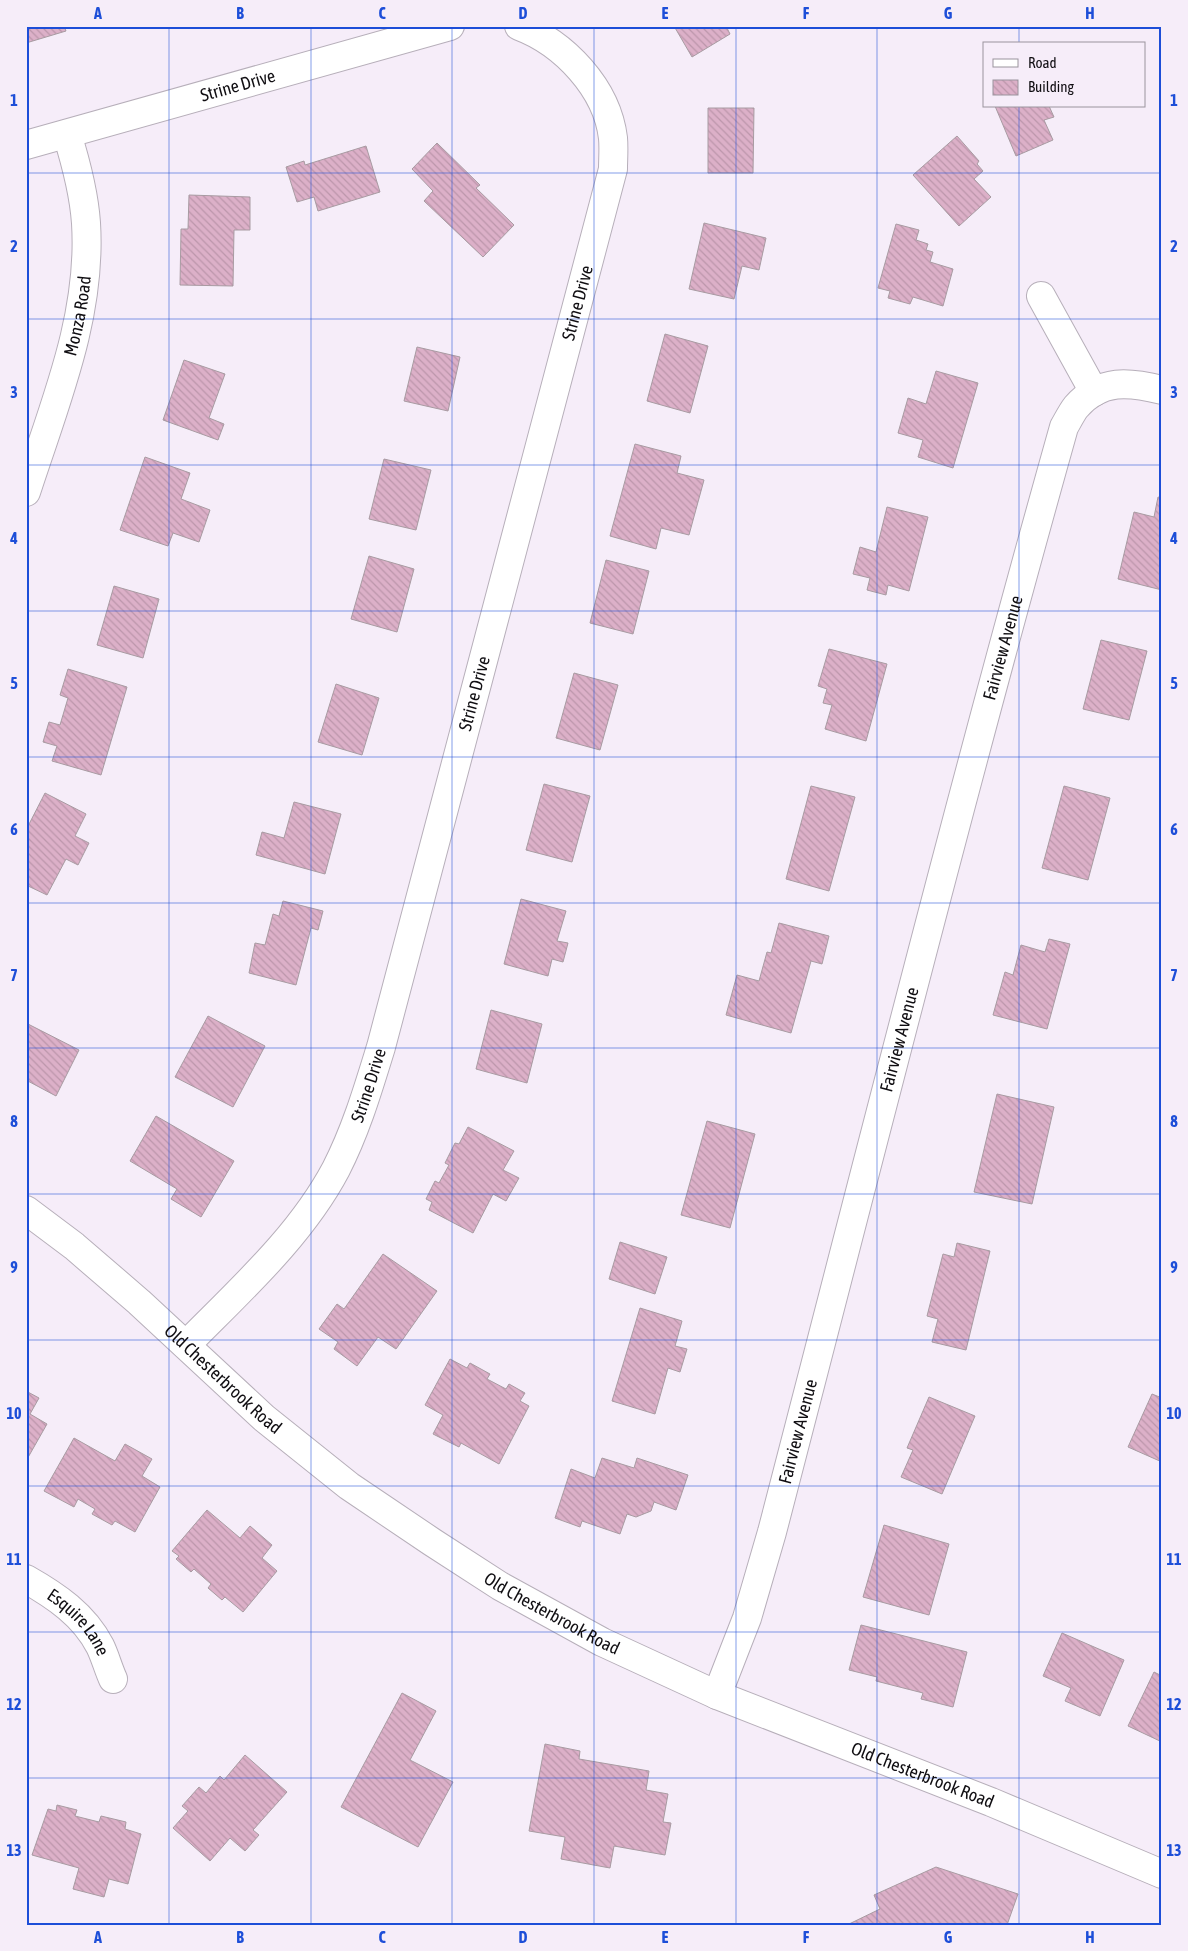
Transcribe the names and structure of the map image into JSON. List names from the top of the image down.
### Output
{
  "streets": {
    "street": [
      "Strine Drive",
      "Monza Road",
      "Fairview Avenue",
      "Old Chesterbrook Road",
      "Esquire Lane"
    ]
  },
  "crossings": [
    ["Strine Drive", "Monza Road"],
    ["Strine Drive", "Old Chesterbrook Road"],
    ["Fairview Avenue", "Old Chesterbrook Road"]
  ],
  "legend": ["Road", "Building"],
  "grid": {
    "columns": [
      "A",
      "B",
      "C",
      "D",
      "E",
      "F",
      "G",
      "H"
    ],
    "rows": [
      "1",
      "2",
      "3",
      "4",
      "5",
      "6",
      "7",
      "8",
      "9",
      "10",
      "11",
      "12",
      "13"
    ]
  }
}
